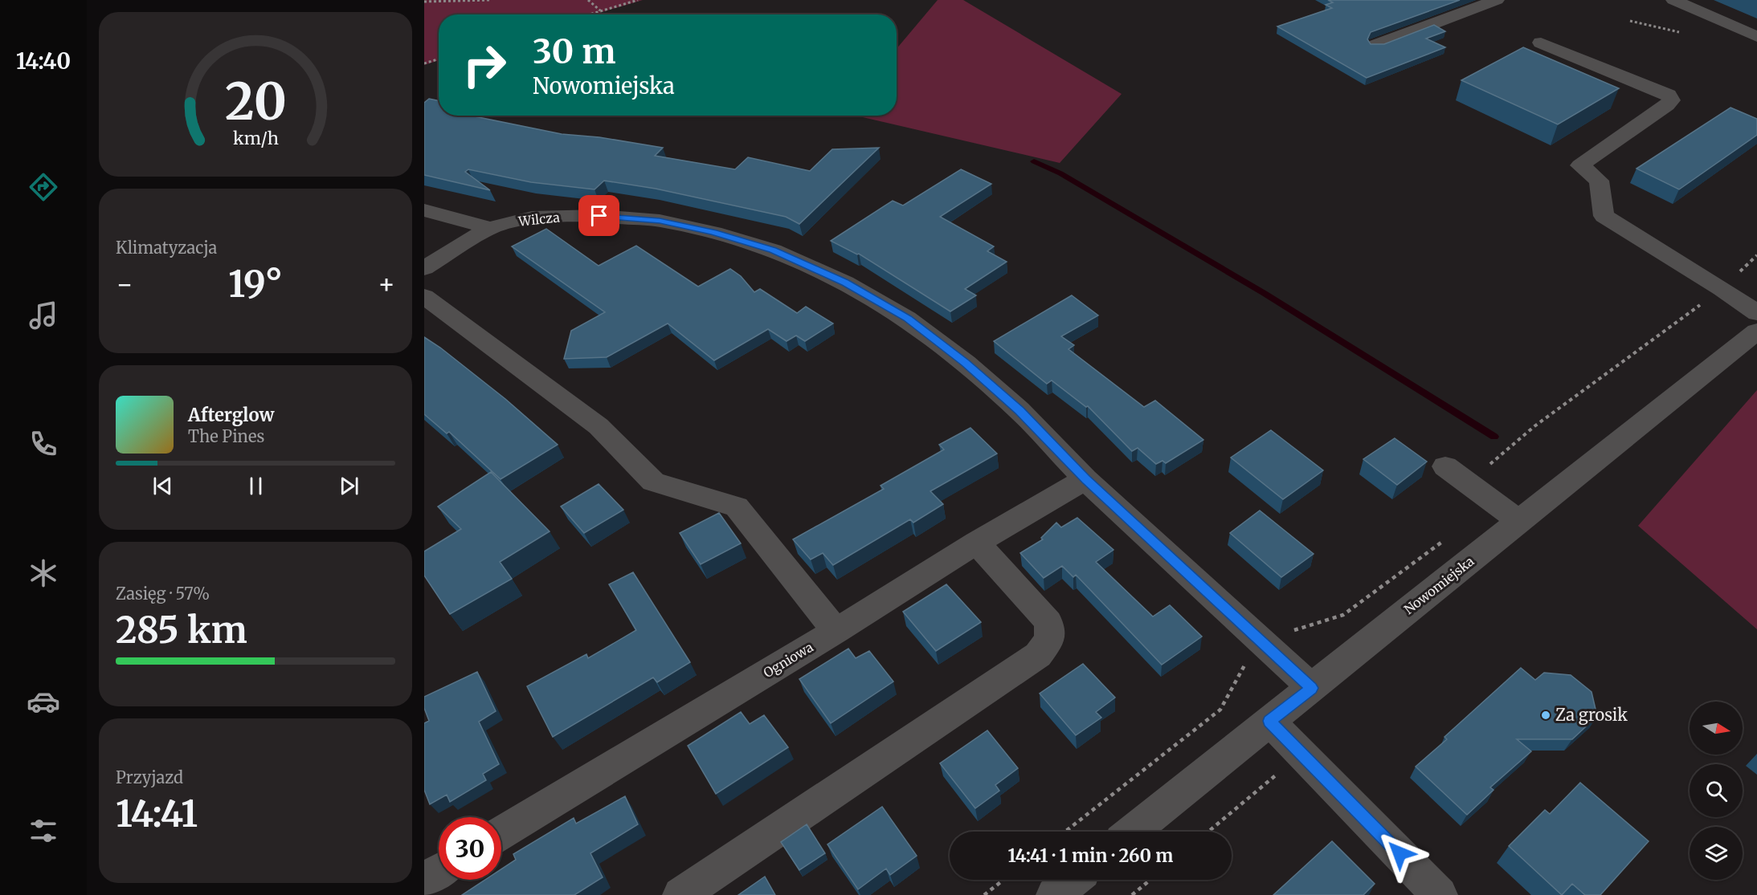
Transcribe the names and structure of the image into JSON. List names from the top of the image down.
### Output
{
  "streets": {
    "street": ["Wilcza", "Nowomiejska", "Ogniowa"]
  },
  "crossings": [
    ["Wilcza", "Nowomiejska"],
    ["Wilcza", "Ogniowa"]
  ],
  "places": ["Za grosik"],
  "north": "right",
  "page": {
    "tabs": "14:40",
    "turn": ["30 m", "Nowomiejska"],
    "tile": [
      "Klimatyzacja",
      ["Zasięg · 57%", "285 km"],
      ["Przyjazd", "14:41"]
    ],
    "heat": ["−", "19°", "+"],
    "song": ["Afterglow", "The Pines"],
    "limit": "30",
    "trip": "14:41 · 1 min · 260 m",
    "gauge": ["20", "km/h"]
  }
}
